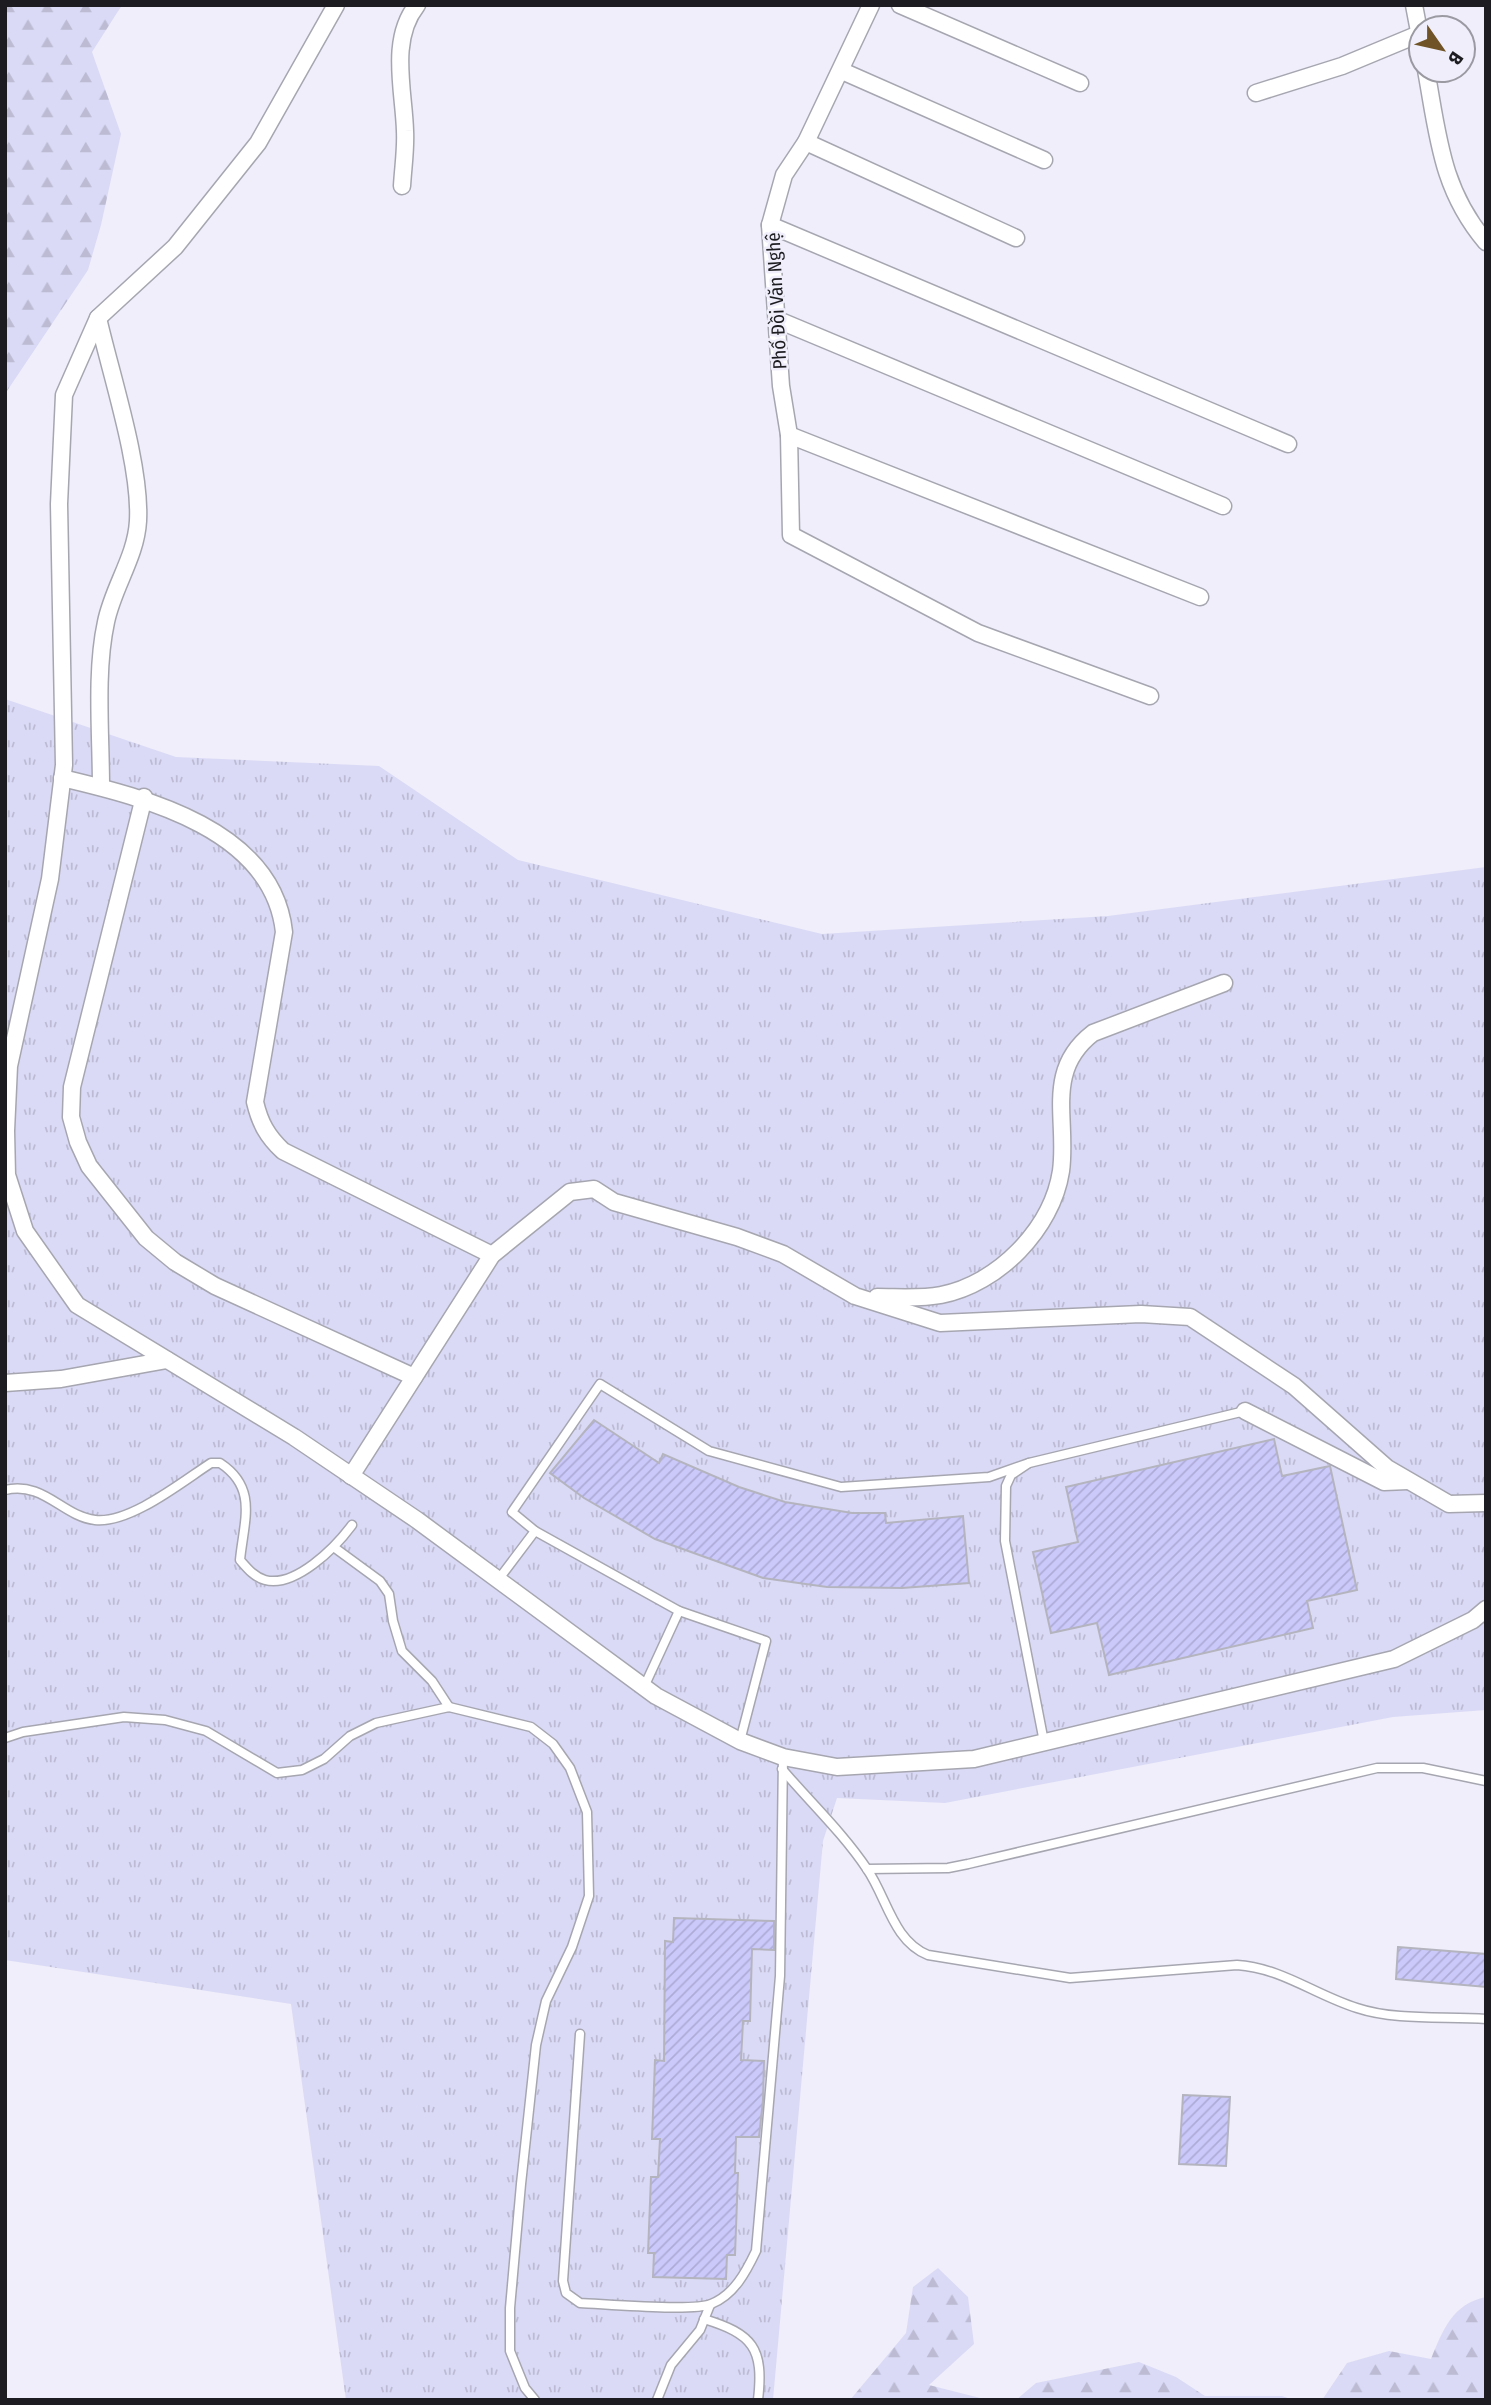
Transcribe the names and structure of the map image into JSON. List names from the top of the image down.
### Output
{
  "streets": {
    "street": ["Phố Đồi Văn Nghệ"]
  },
  "north": "bottom right"
}
